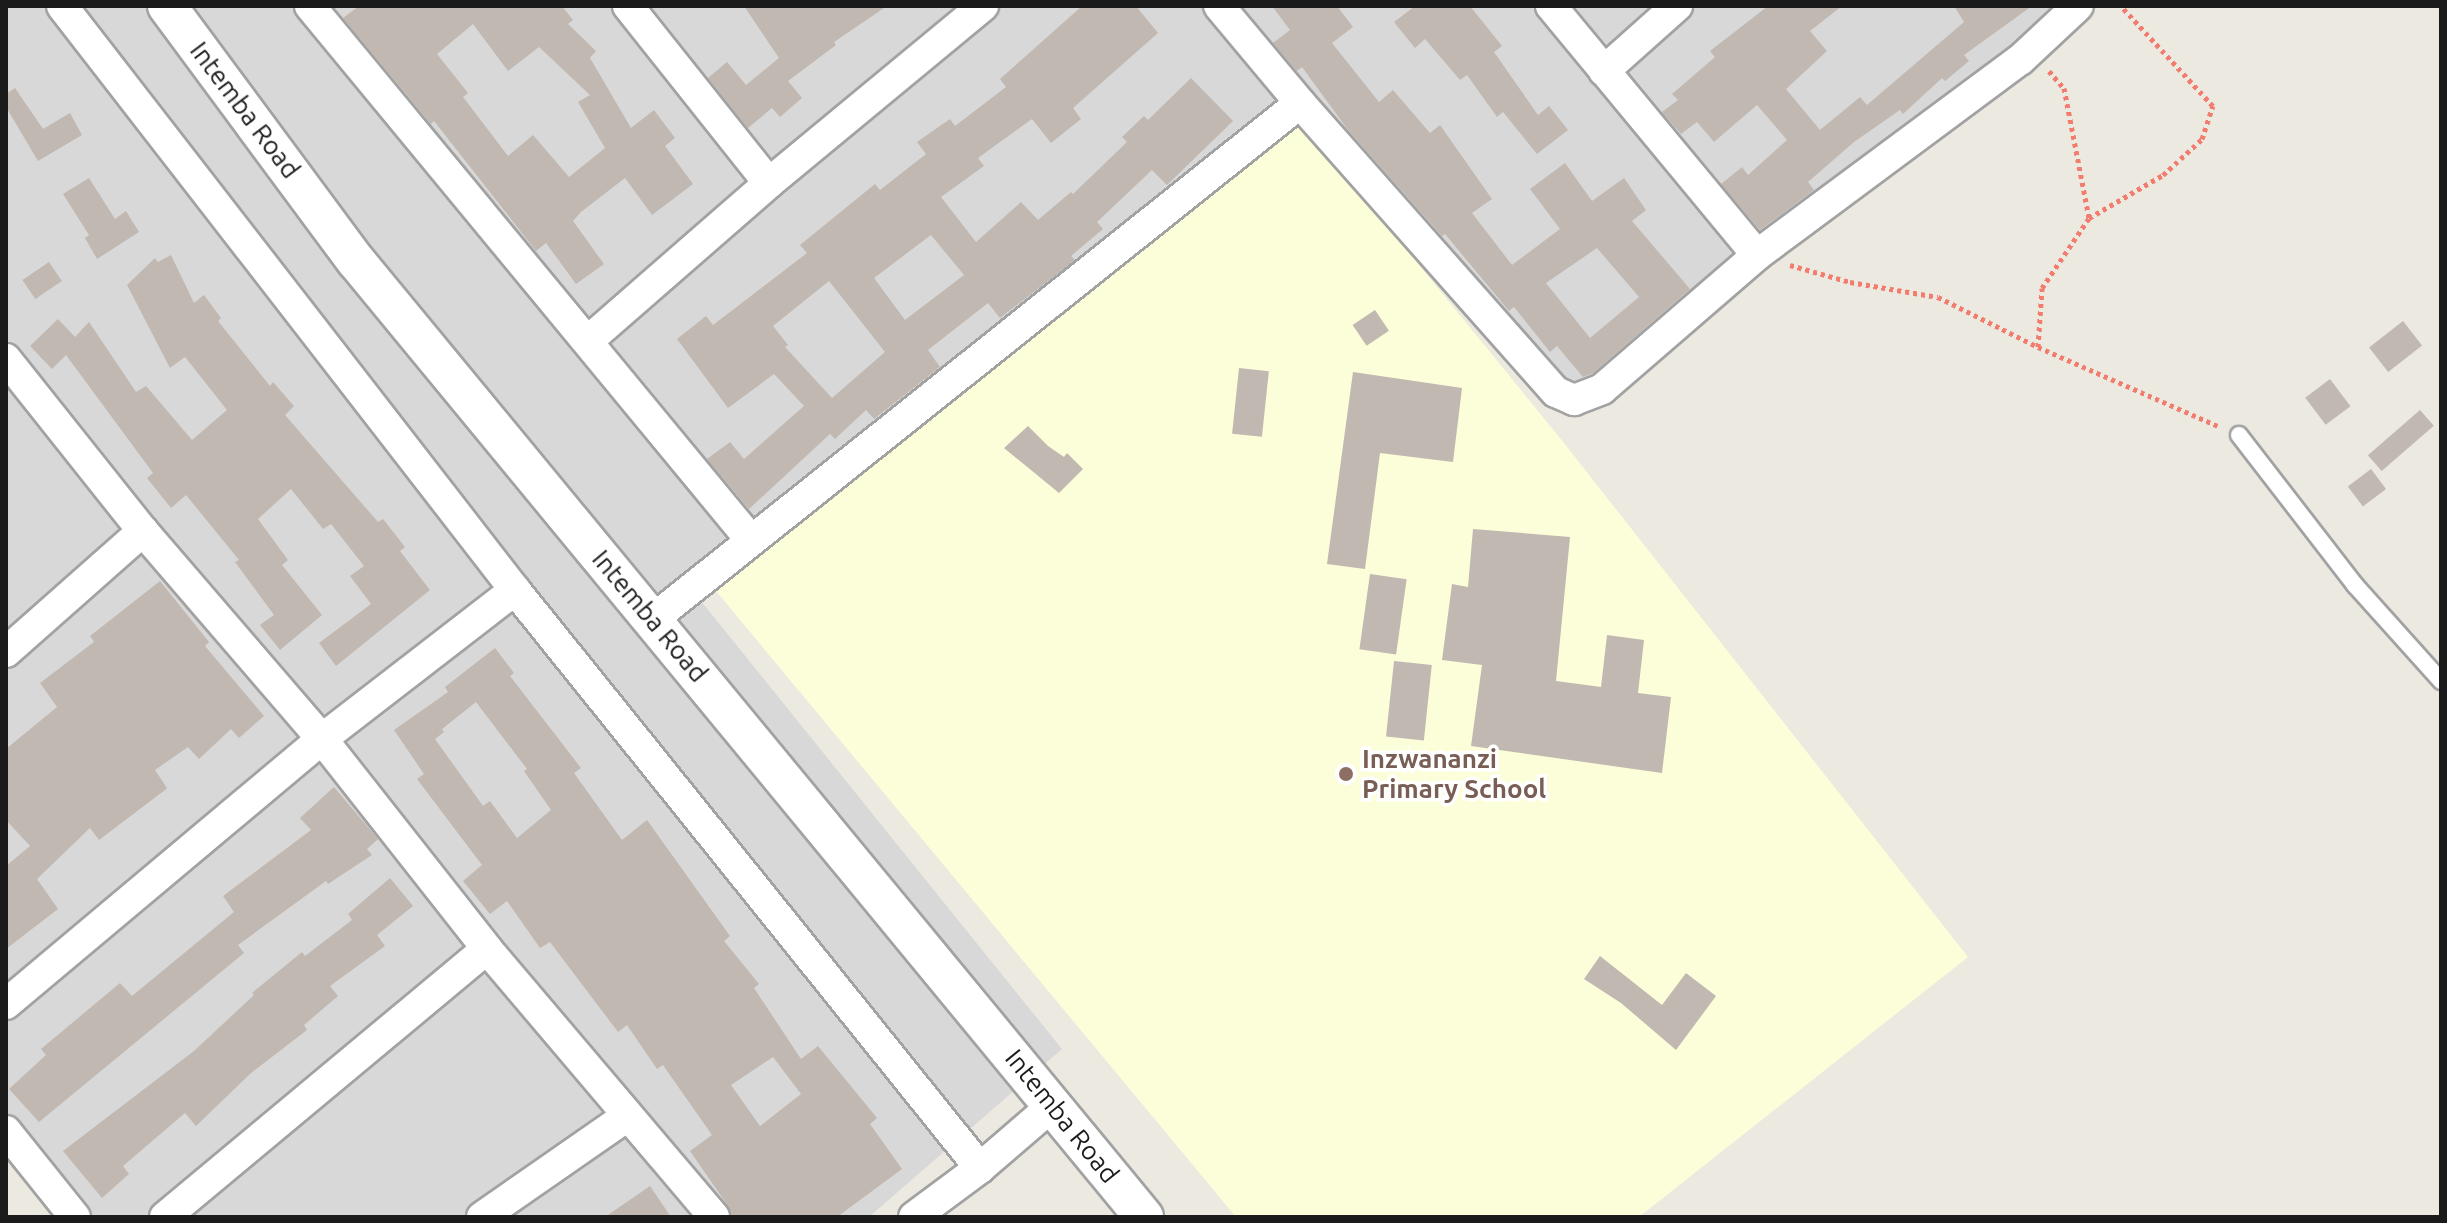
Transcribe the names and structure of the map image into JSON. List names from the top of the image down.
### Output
{
  "streets": {
    "street": ["Intemba Road"]
  },
  "places": ["Inzwananzi Primary School"]
}
